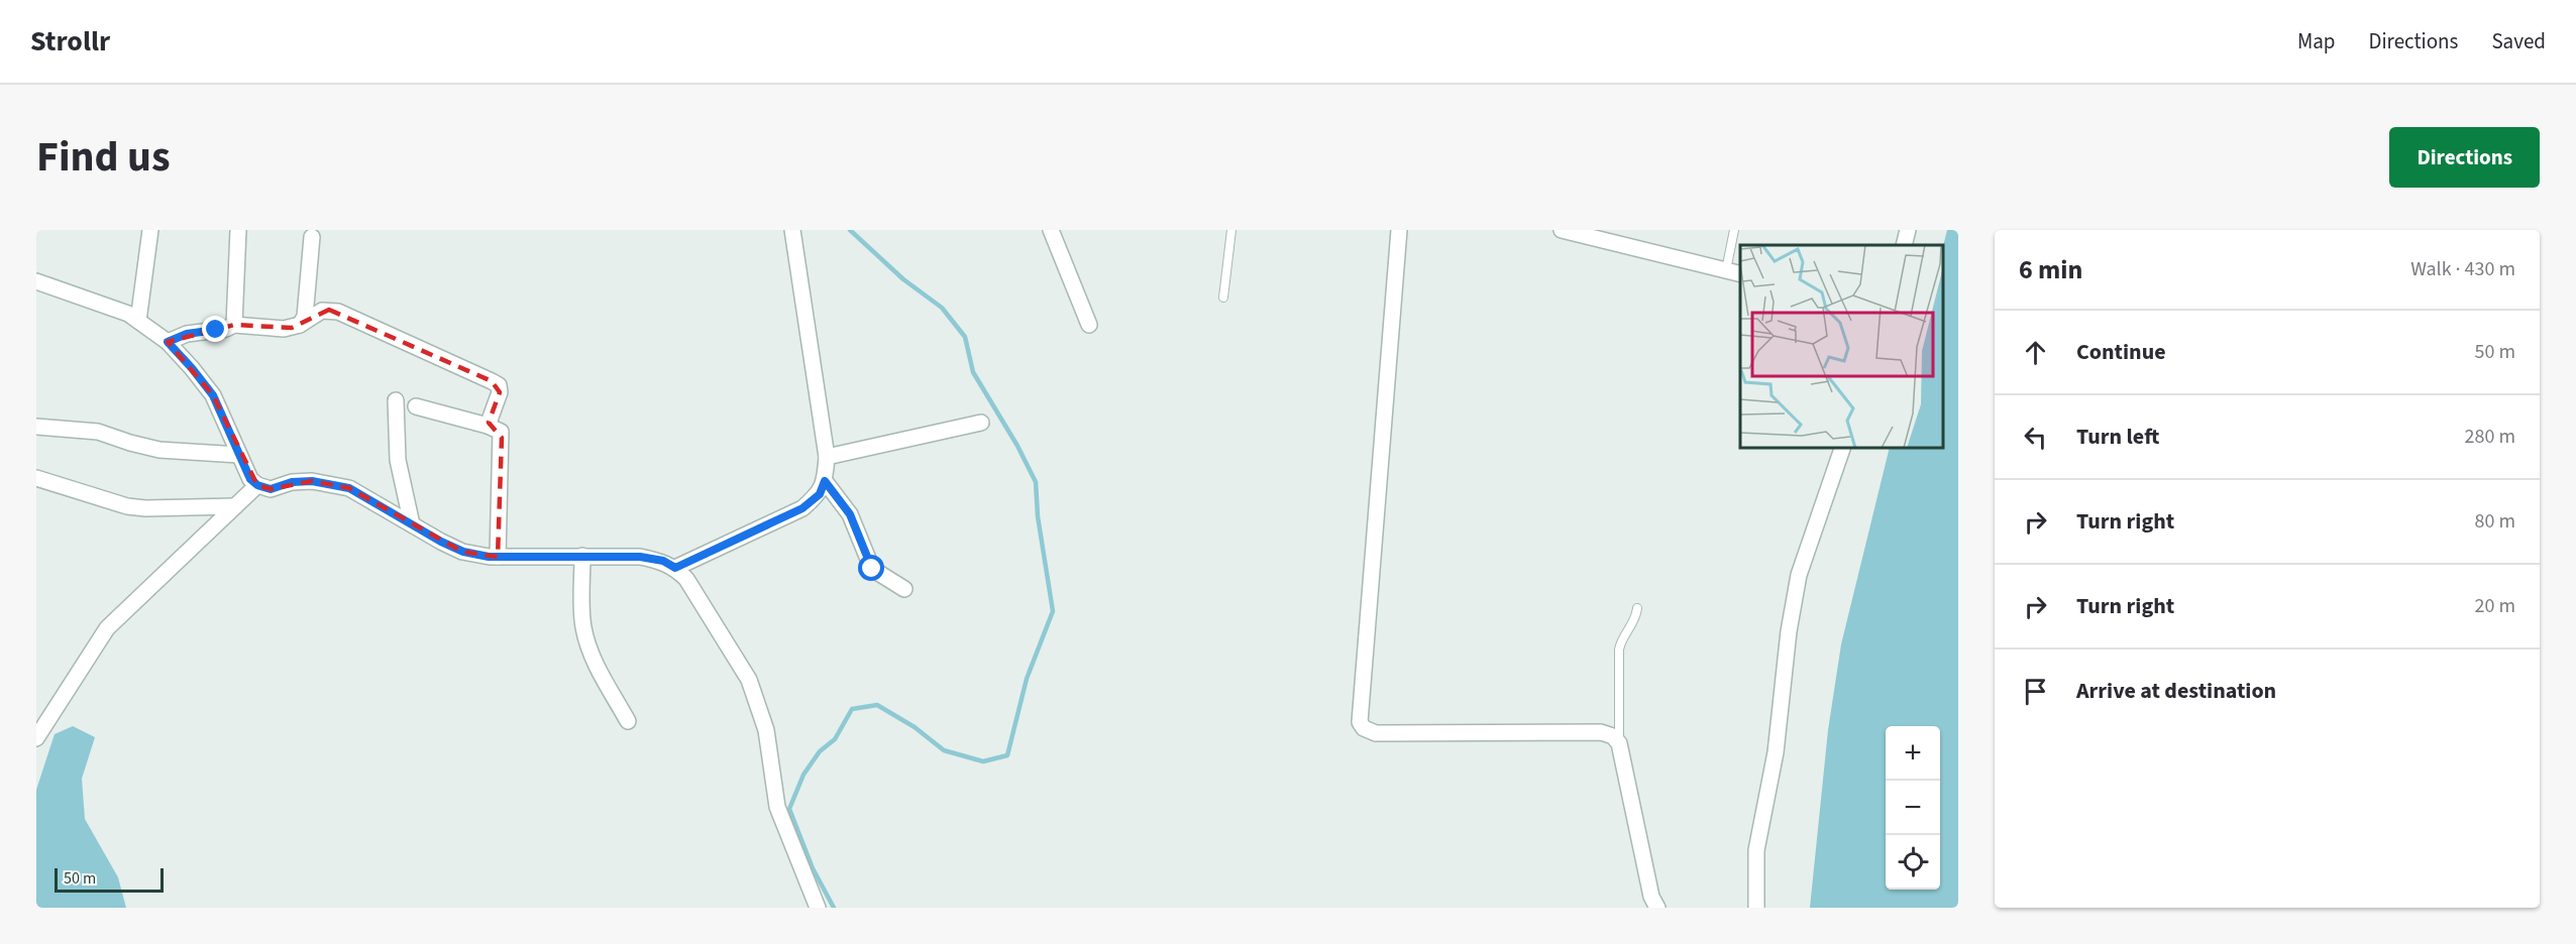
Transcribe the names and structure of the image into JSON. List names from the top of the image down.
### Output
{
  "scale_bar": "50 m",
  "page": {
    "header": "Strollr",
    "nav": ["Map", "Directions", "Saved"],
    "title": "Find us",
    "buttons": "Directions",
    "heading": ["6 min", "Walk · 430 m"],
    "list": [
      ["Continue", "50 m"],
      ["Turn left", "280 m"],
      ["Turn right", "80 m"],
      ["Turn right", "20 m"],
      "Arrive at destination"
    ],
    "map_buttons": ["+", "−"],
    "scale": "50 m"
  }
}
